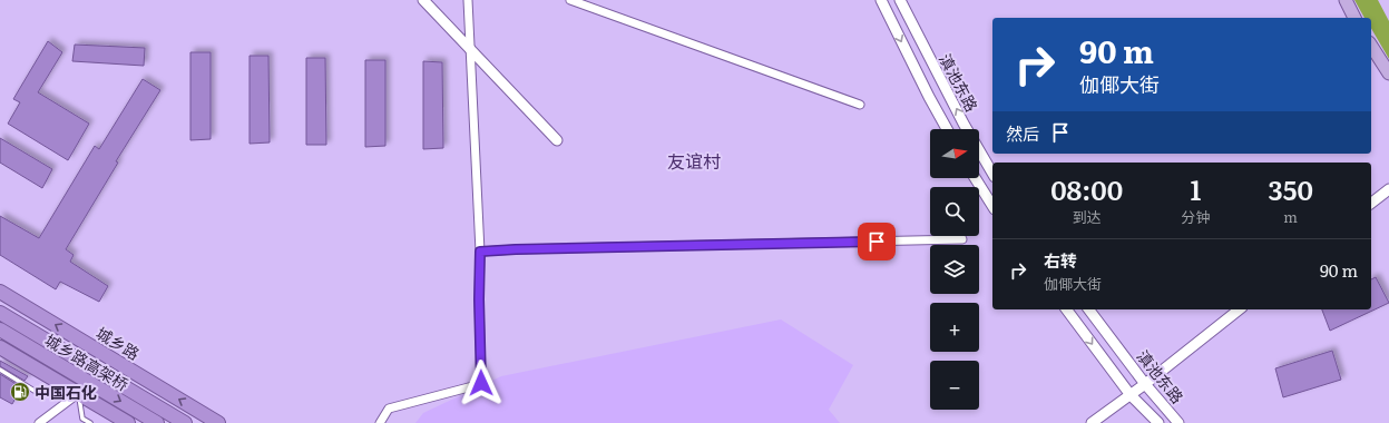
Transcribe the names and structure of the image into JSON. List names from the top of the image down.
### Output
{
  "streets": {
    "highway": ["城乡路", "城乡路高架桥"],
    "street": ["滇池东路"]
  },
  "districts": ["友谊村"],
  "places": {
    "fuel station": ["中国石化"]
  },
  "north": "right",
  "page": {
    "turn": ["90 m", "伽倻大街"],
    "then": "然后",
    "map_buttons": ["+", "−"],
    "eta": [
      "08:00",
      "到达",
      "1",
      "分钟",
      "350",
      "m"
    ],
    "list": [
      {
        "name": "右转",
        "note": "伽倻大街",
        "value": "90 m"
      }
    ]
  }
}
